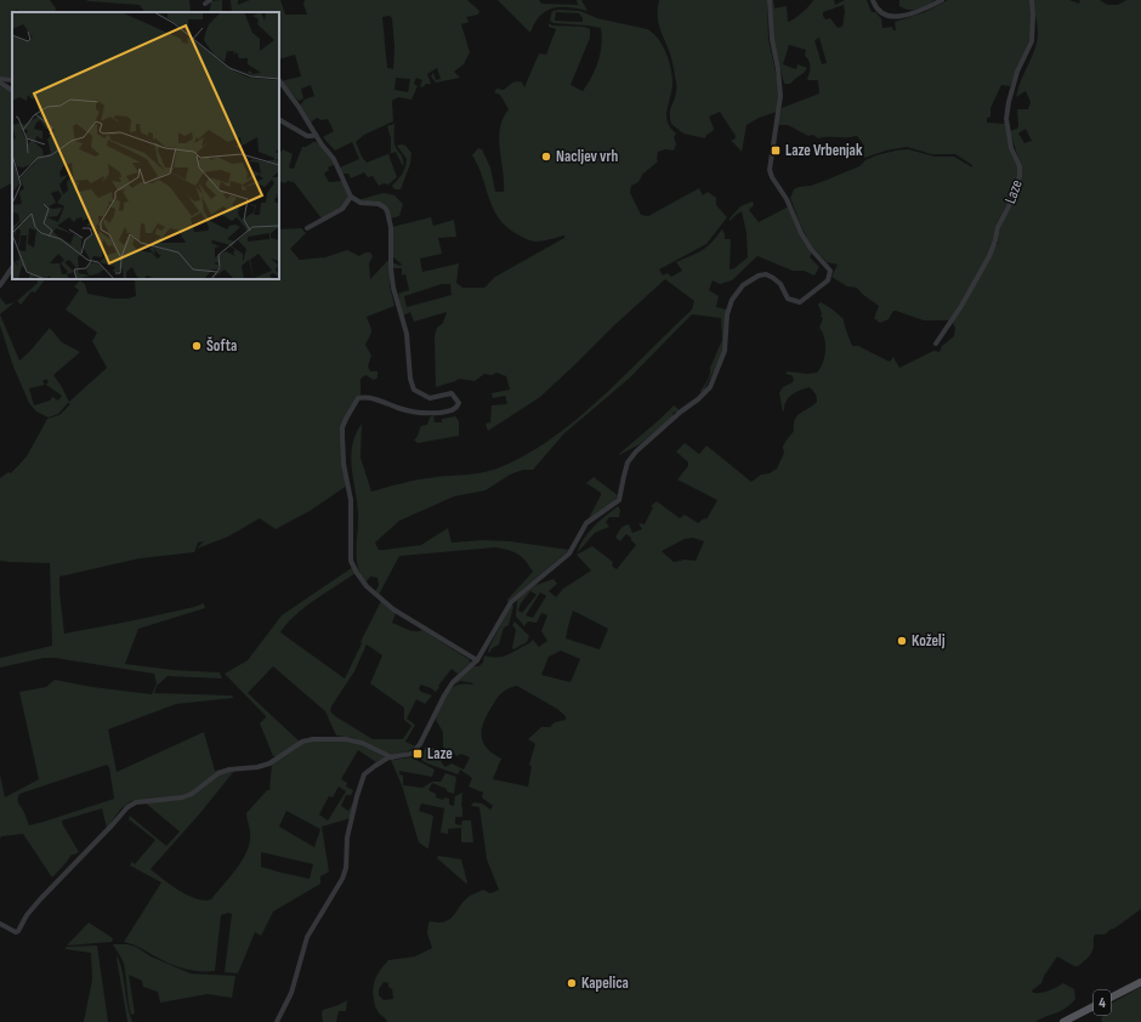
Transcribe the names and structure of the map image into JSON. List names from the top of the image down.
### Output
{
  "streets": {
    "main road": ["4"],
    "street": ["Laze"]
  },
  "places": {
    "transit": ["Laze Vrbenjak", "Laze"],
    "other": [
      "Nacljev vrh",
      "Šofta",
      "Koželj",
      "Kapelica"
    ]
  }
}
